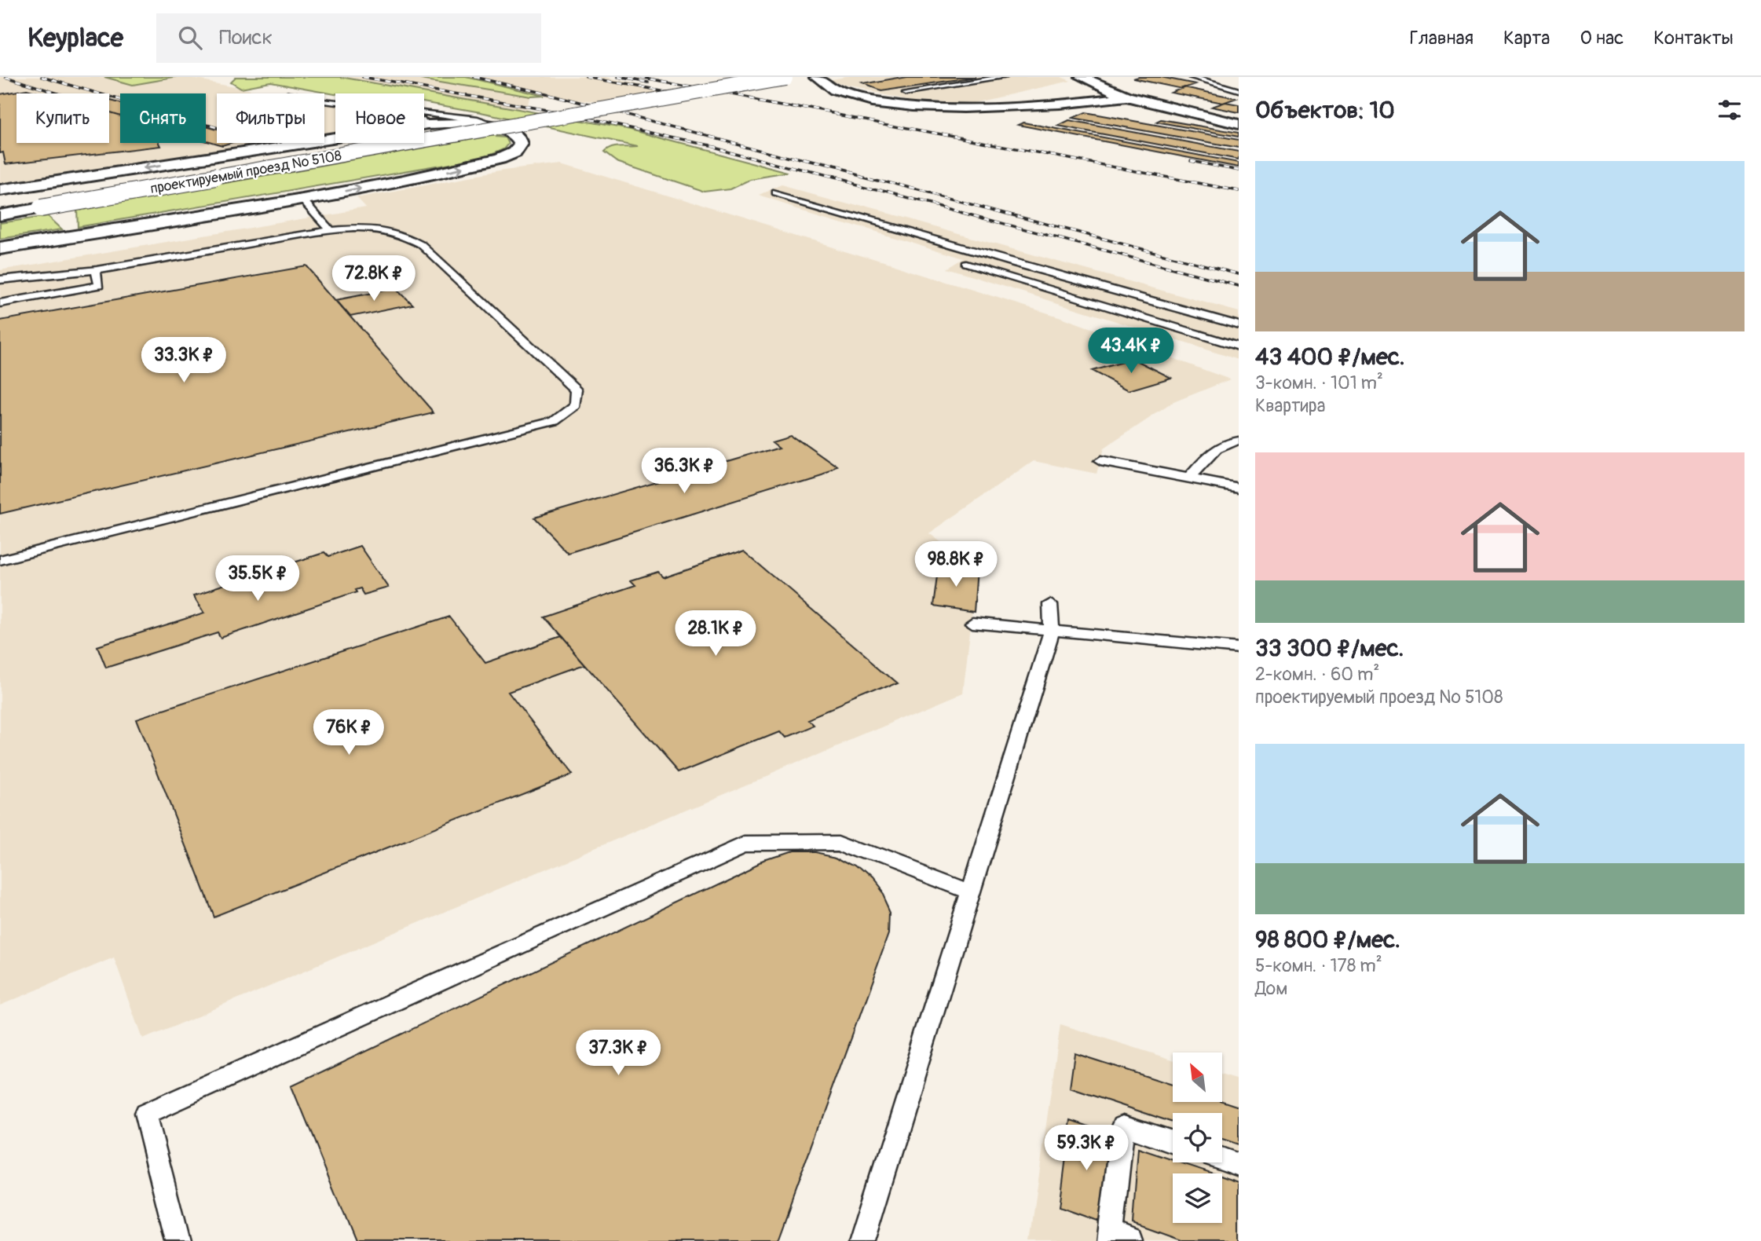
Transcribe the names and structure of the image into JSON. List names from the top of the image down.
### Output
{
  "streets": {
    "street": ["проектируемый проезд № 5108"]
  },
  "north": "top left",
  "page": {
    "header": "Keyplace",
    "search": "Поиск",
    "nav": [
      "Главная",
      "Карта",
      "О нас",
      "Контакты"
    ],
    "heading": "Объектов: 10",
    "chip": [
      "Купить",
      "Снять",
      "Фильтры",
      "Новое"
    ],
    "list": [
      {
        "name": "43 400 ₽/мес.",
        "note": "3-комн. · 101 m² · Квартира"
      },
      {
        "name": "33 300 ₽/мес.",
        "note": "2-комн. · 60 m² · проектируемый проезд № 5108"
      },
      {
        "name": "98 800 ₽/мес.",
        "note": "5-комн. · 178 m² · Дом"
      }
    ],
    "price": [
      "72.8K ₽",
      "43.4K ₽",
      "33.3K ₽",
      "36.3K ₽",
      "98.8K ₽",
      "35.5K ₽",
      "28.1K ₽",
      "76K ₽",
      "37.3K ₽",
      "59.3K ₽"
    ]
  }
}
